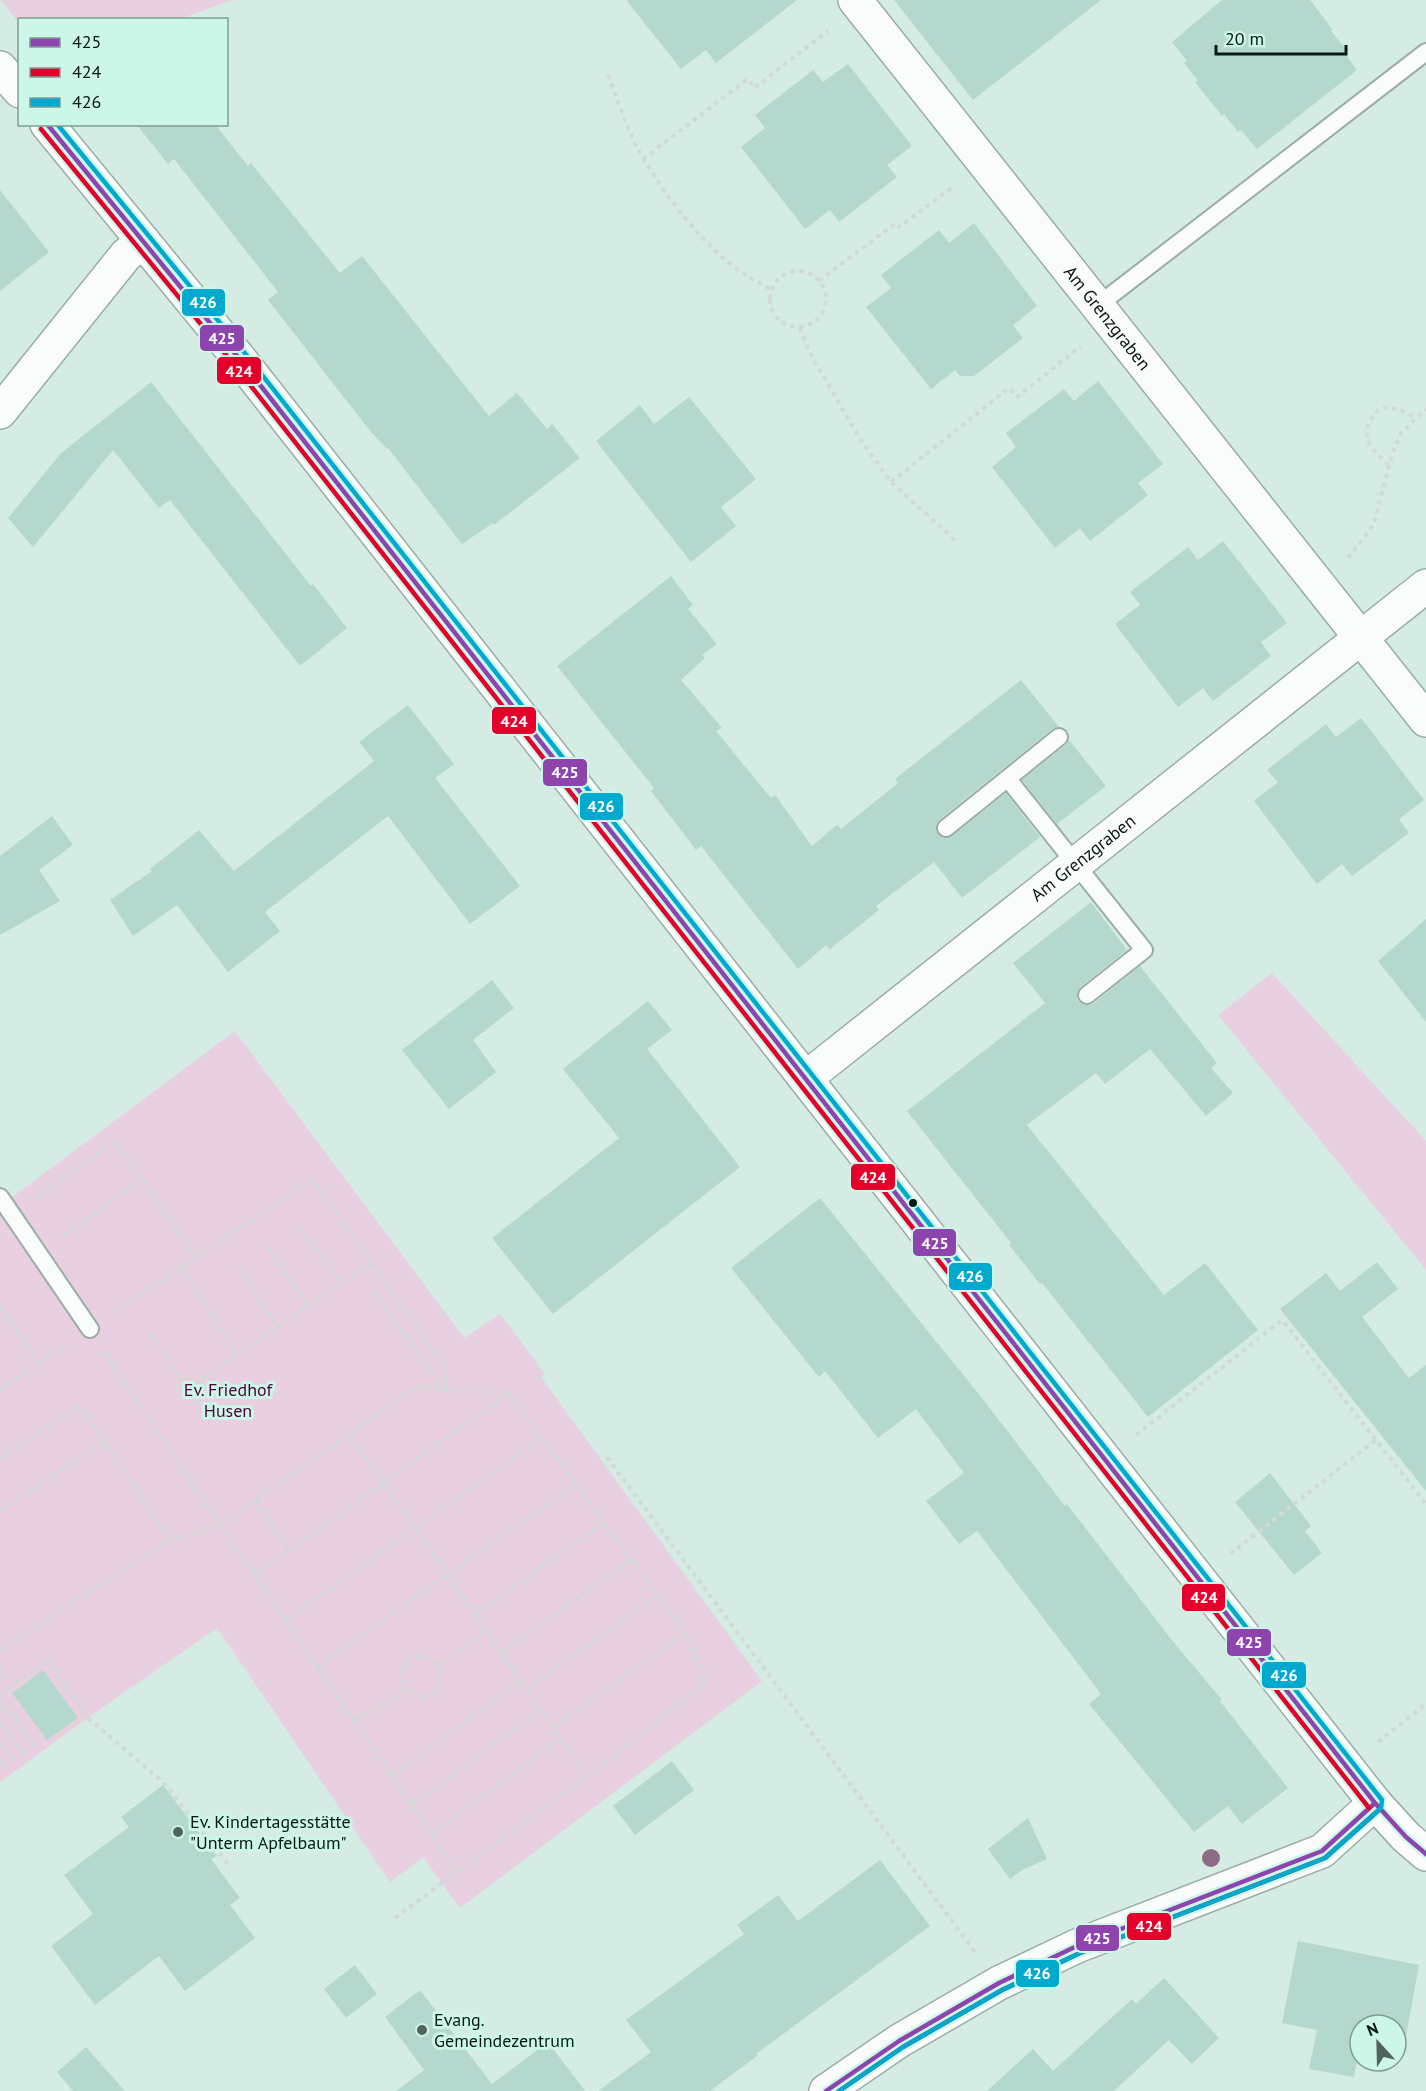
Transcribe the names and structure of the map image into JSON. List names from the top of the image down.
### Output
{
  "streets": {
    "street": ["Am Grenzgraben"]
  },
  "parks": ["Ev. Friedhof Husen"],
  "places": ["Ev. Kindertagesstätte \"Unterm Apfelbaum\"", "Evang. Gemeindezentrum"],
  "lines": ["transit line 425", "transit line 426", "transit line 424"],
  "legend": ["425", "424", "426"],
  "scale_bar": "20 m",
  "north": "top"
}
